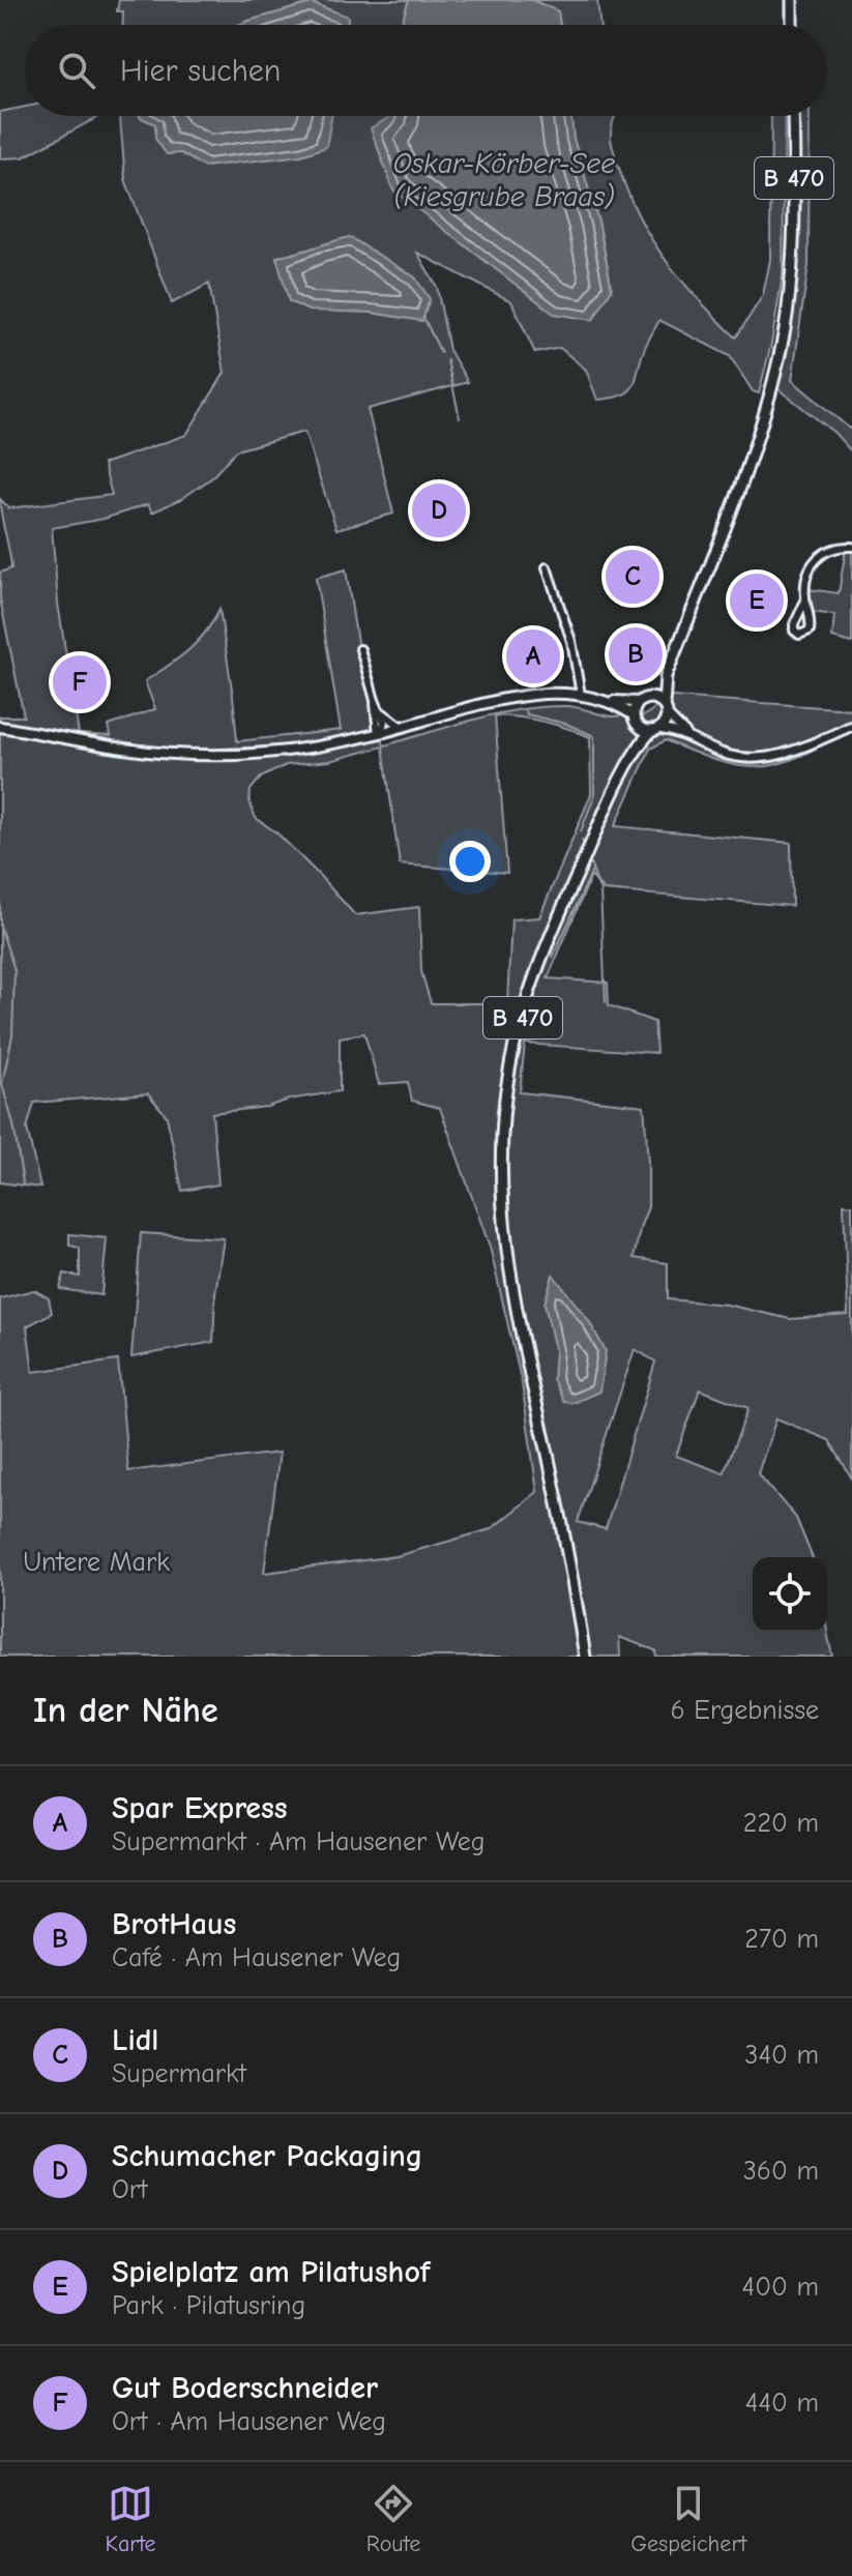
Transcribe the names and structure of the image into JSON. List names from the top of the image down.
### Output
{
  "streets": {
    "main road": ["B 470"]
  },
  "water": ["Oskar-Körber-See (Kiesgrube Braas)"],
  "parks": ["Untere Mark"],
  "page": {
    "search": "Hier suchen",
    "pins": [
      "D",
      "C",
      "E",
      "B",
      "A",
      "F"
    ],
    "heading": ["In der Nähe", "6 Ergebnisse"],
    "list": [
      {
        "mark": "A",
        "name": "Spar Express",
        "note": "Supermarkt · Am Hausener Weg",
        "value": "220 m"
      },
      {
        "mark": "B",
        "name": "BrotHaus",
        "note": "Café · Am Hausener Weg",
        "value": "270 m"
      },
      {
        "mark": "C",
        "name": "Lidl",
        "note": "Supermarkt",
        "value": "340 m"
      },
      {
        "mark": "D",
        "name": "Schumacher Packaging",
        "note": "Ort",
        "value": "360 m"
      },
      {
        "mark": "E",
        "name": "Spielplatz am Pilatushof",
        "note": "Park · Pilatusring",
        "value": "400 m"
      },
      {
        "mark": "F",
        "name": "Gut Boderschneider",
        "note": "Ort · Am Hausener Weg",
        "value": "440 m"
      }
    ],
    "nav": ["Karte", "Route", "Gespeichert"]
  }
}
